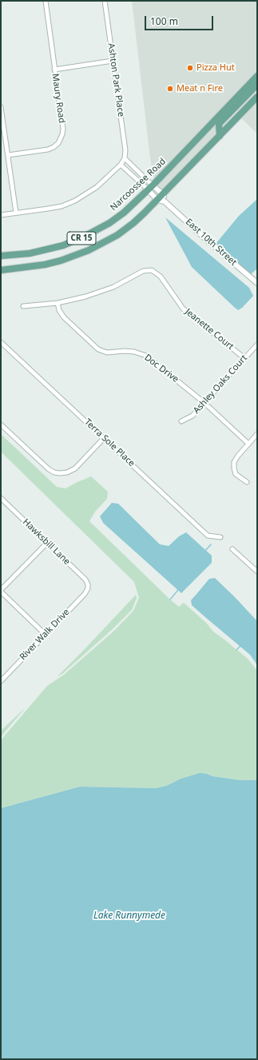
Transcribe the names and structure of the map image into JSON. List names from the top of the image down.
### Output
{
  "streets": {
    "main road": ["Narcoossee Road", "CR 15"],
    "street": [
      "Ashton Park Place",
      "Maury Road",
      "East 10th Street",
      "Jeanette Court",
      "Doc Drive",
      "Ashley Oaks Court",
      "Terra Sole Place",
      "Hawksbill Lane",
      "River Walk Drive"
    ]
  },
  "crossings": [
    ["Narcoossee Road", "East 10th Street"],
    ["CR 15", "East 10th Street"],
    ["Jeanette Court", "Doc Drive"],
    ["Jeanette Court", "Ashley Oaks Court"],
    ["Doc Drive", "Ashley Oaks Court"],
    ["Hawksbill Lane", "River Walk Drive"]
  ],
  "water": ["Lake Runnymede"],
  "places": ["Pizza Hut", "Meat n Fire"],
  "scale_bar": "100 m"
}
